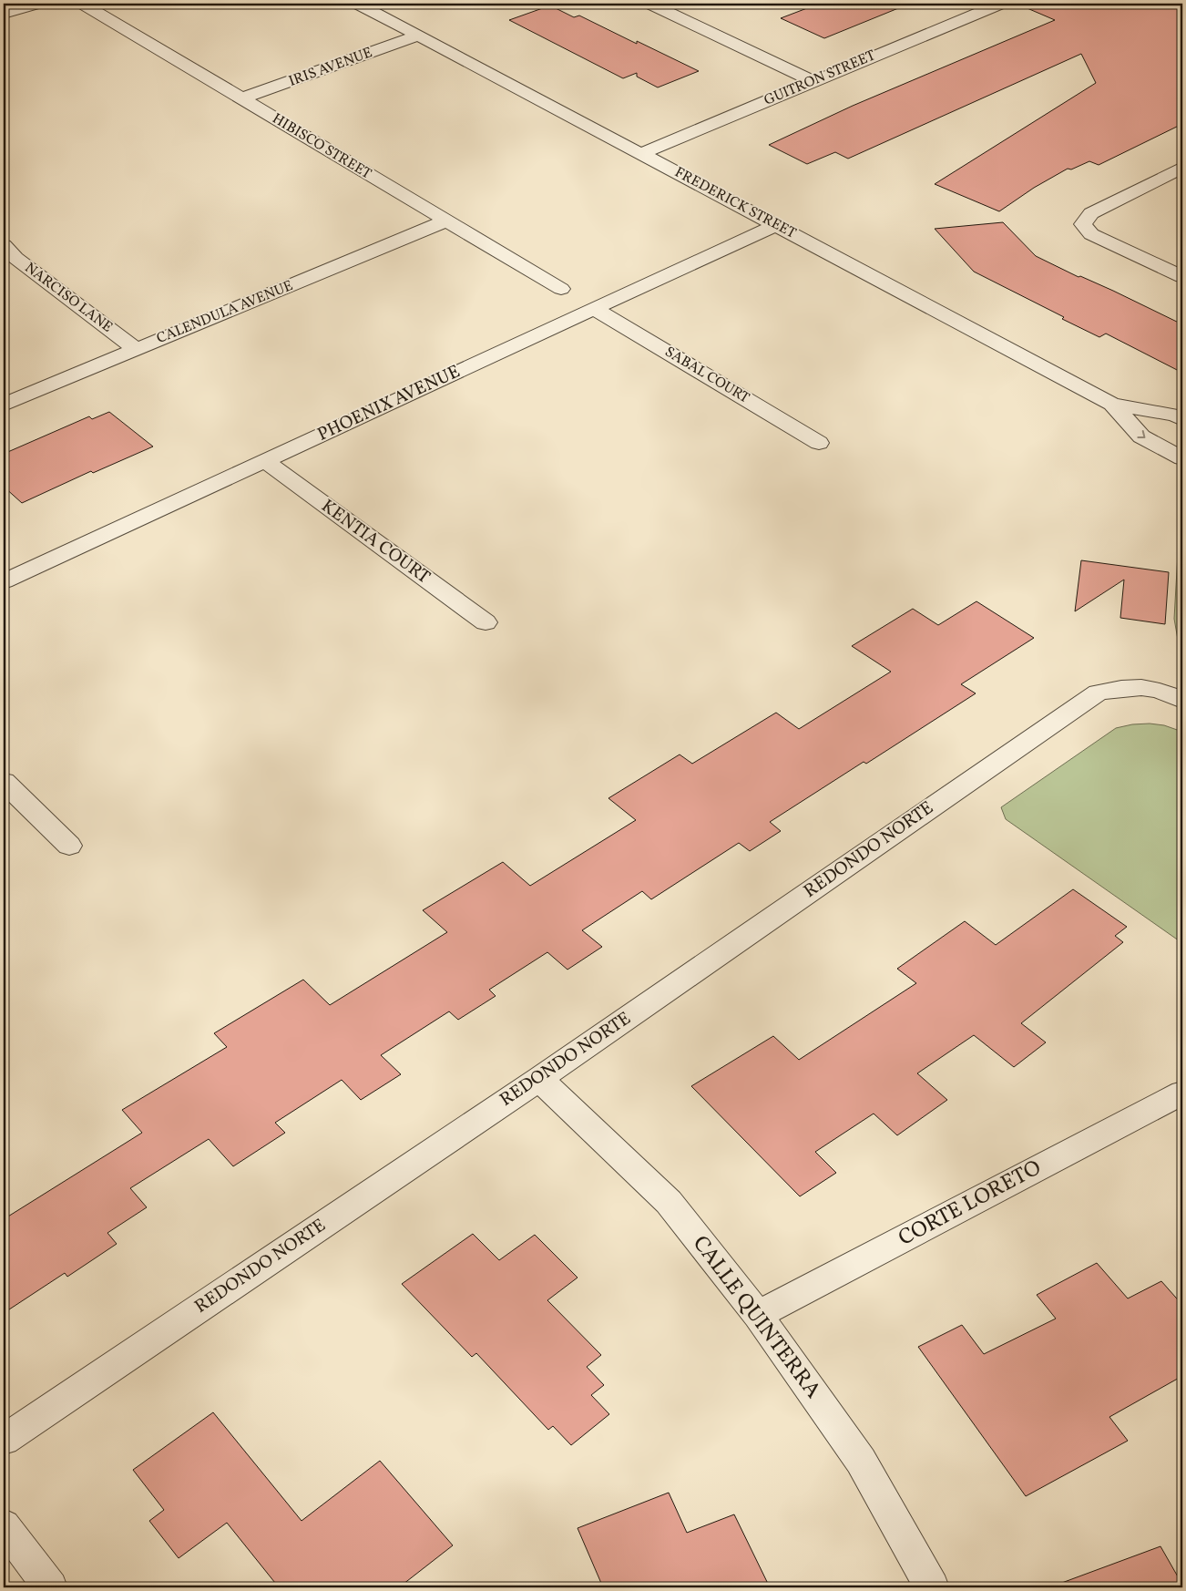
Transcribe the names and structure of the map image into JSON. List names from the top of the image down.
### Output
{
  "streets": {
    "street": [
      "IRIS AVENUE",
      "GUITRON STREET",
      "HIBISCO STREET",
      "FREDERICK STREET",
      "NARCISO LANE",
      "CALENDULA AVENUE",
      "SABAL COURT",
      "PHOENIX AVENUE",
      "KENTIA COURT",
      "REDONDO NORTE",
      "CORTE LORETO",
      "CALLE QUINTERRA"
    ]
  },
  "crossings": [
    ["IRIS AVENUE", "HIBISCO STREET"],
    ["IRIS AVENUE", "FREDERICK STREET"],
    ["GUITRON STREET", "FREDERICK STREET"],
    ["HIBISCO STREET", "CALENDULA AVENUE"],
    ["FREDERICK STREET", "PHOENIX AVENUE"],
    ["NARCISO LANE", "CALENDULA AVENUE"],
    ["SABAL COURT", "PHOENIX AVENUE"],
    ["PHOENIX AVENUE", "KENTIA COURT"],
    ["REDONDO NORTE", "CALLE QUINTERRA"],
    ["CORTE LORETO", "CALLE QUINTERRA"]
  ]
}
